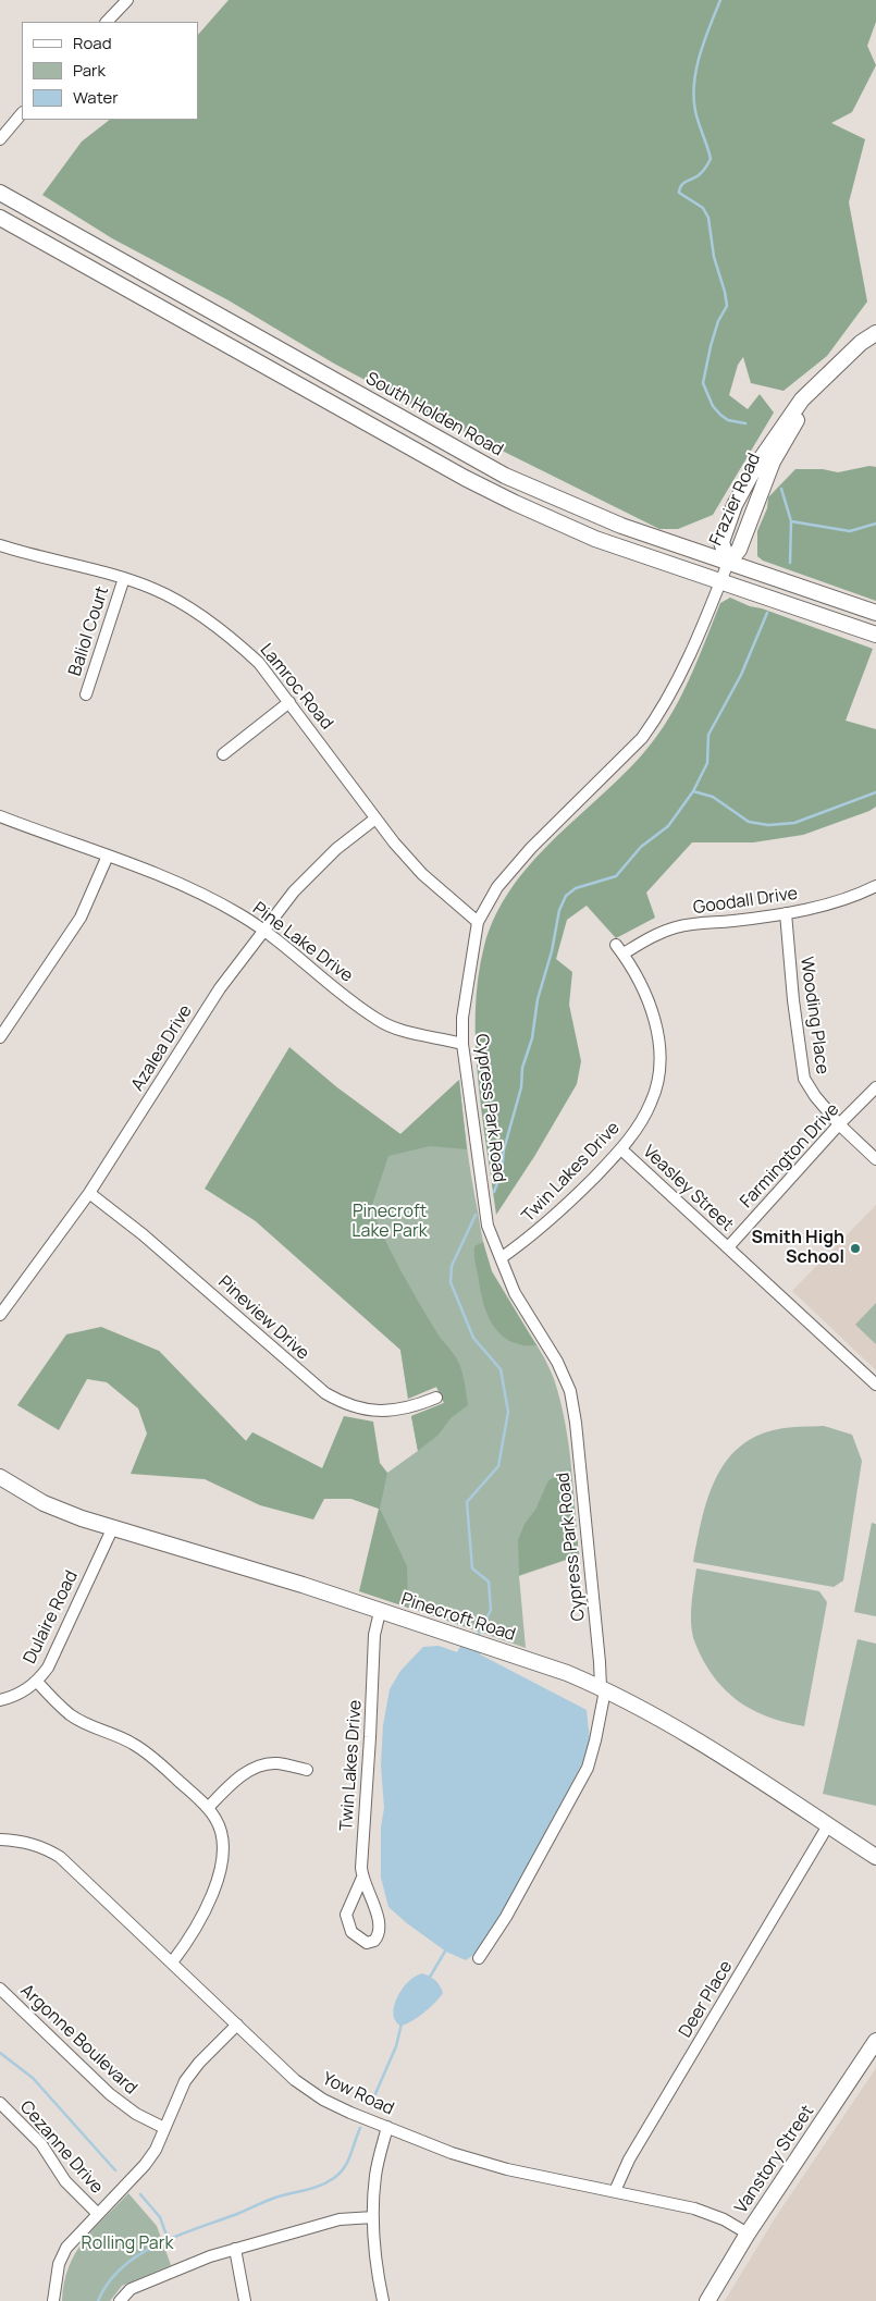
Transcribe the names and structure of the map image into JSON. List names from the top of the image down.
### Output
{
  "streets": {
    "main road": [
      "South Holden Road",
      "Frazier Road",
      "Pinecroft Road",
      "Vanstory Street"
    ],
    "street": [
      "Baliol Court",
      "Lamroc Road",
      "Goodall Drive",
      "Pine Lake Drive",
      "Wooding Place",
      "Azalea Drive",
      "Cypress Park Road",
      "Farmington Drive",
      "Twin Lakes Drive",
      "Veasley Street",
      "Pineview Drive",
      "Dulaire Road",
      "Deer Place",
      "Argonne Boulevard",
      "Yow Road",
      "Cezanne Drive"
    ]
  },
  "crossings": [
    ["South Holden Road", "Frazier Road"],
    ["South Holden Road", "Cypress Park Road"],
    ["Frazier Road", "Cypress Park Road"],
    ["Baliol Court", "Lamroc Road"],
    ["Lamroc Road", "Azalea Drive"],
    ["Lamroc Road", "Cypress Park Road"],
    ["Goodall Drive", "Wooding Place"],
    ["Goodall Drive", "Twin Lakes Drive"],
    ["Pine Lake Drive", "Azalea Drive"],
    ["Pine Lake Drive", "Cypress Park Road"],
    ["Wooding Place", "Farmington Drive"],
    ["Azalea Drive", "Pineview Drive"],
    ["Cypress Park Road", "Twin Lakes Drive"],
    ["Cypress Park Road", "Pinecroft Road"],
    ["Farmington Drive", "Veasley Street"],
    ["Twin Lakes Drive", "Veasley Street"],
    ["Twin Lakes Drive", "Pinecroft Road"],
    ["Dulaire Road", "Pinecroft Road"],
    ["Pinecroft Road", "Deer Place"],
    ["Deer Place", "Yow Road"],
    ["Yow Road", "Vanstory Street"]
  ],
  "parks": ["Pinecroft Lake Park", "Rolling Park"],
  "places": ["Smith High School"],
  "legend": ["Road", "Park", "Water"]
}
